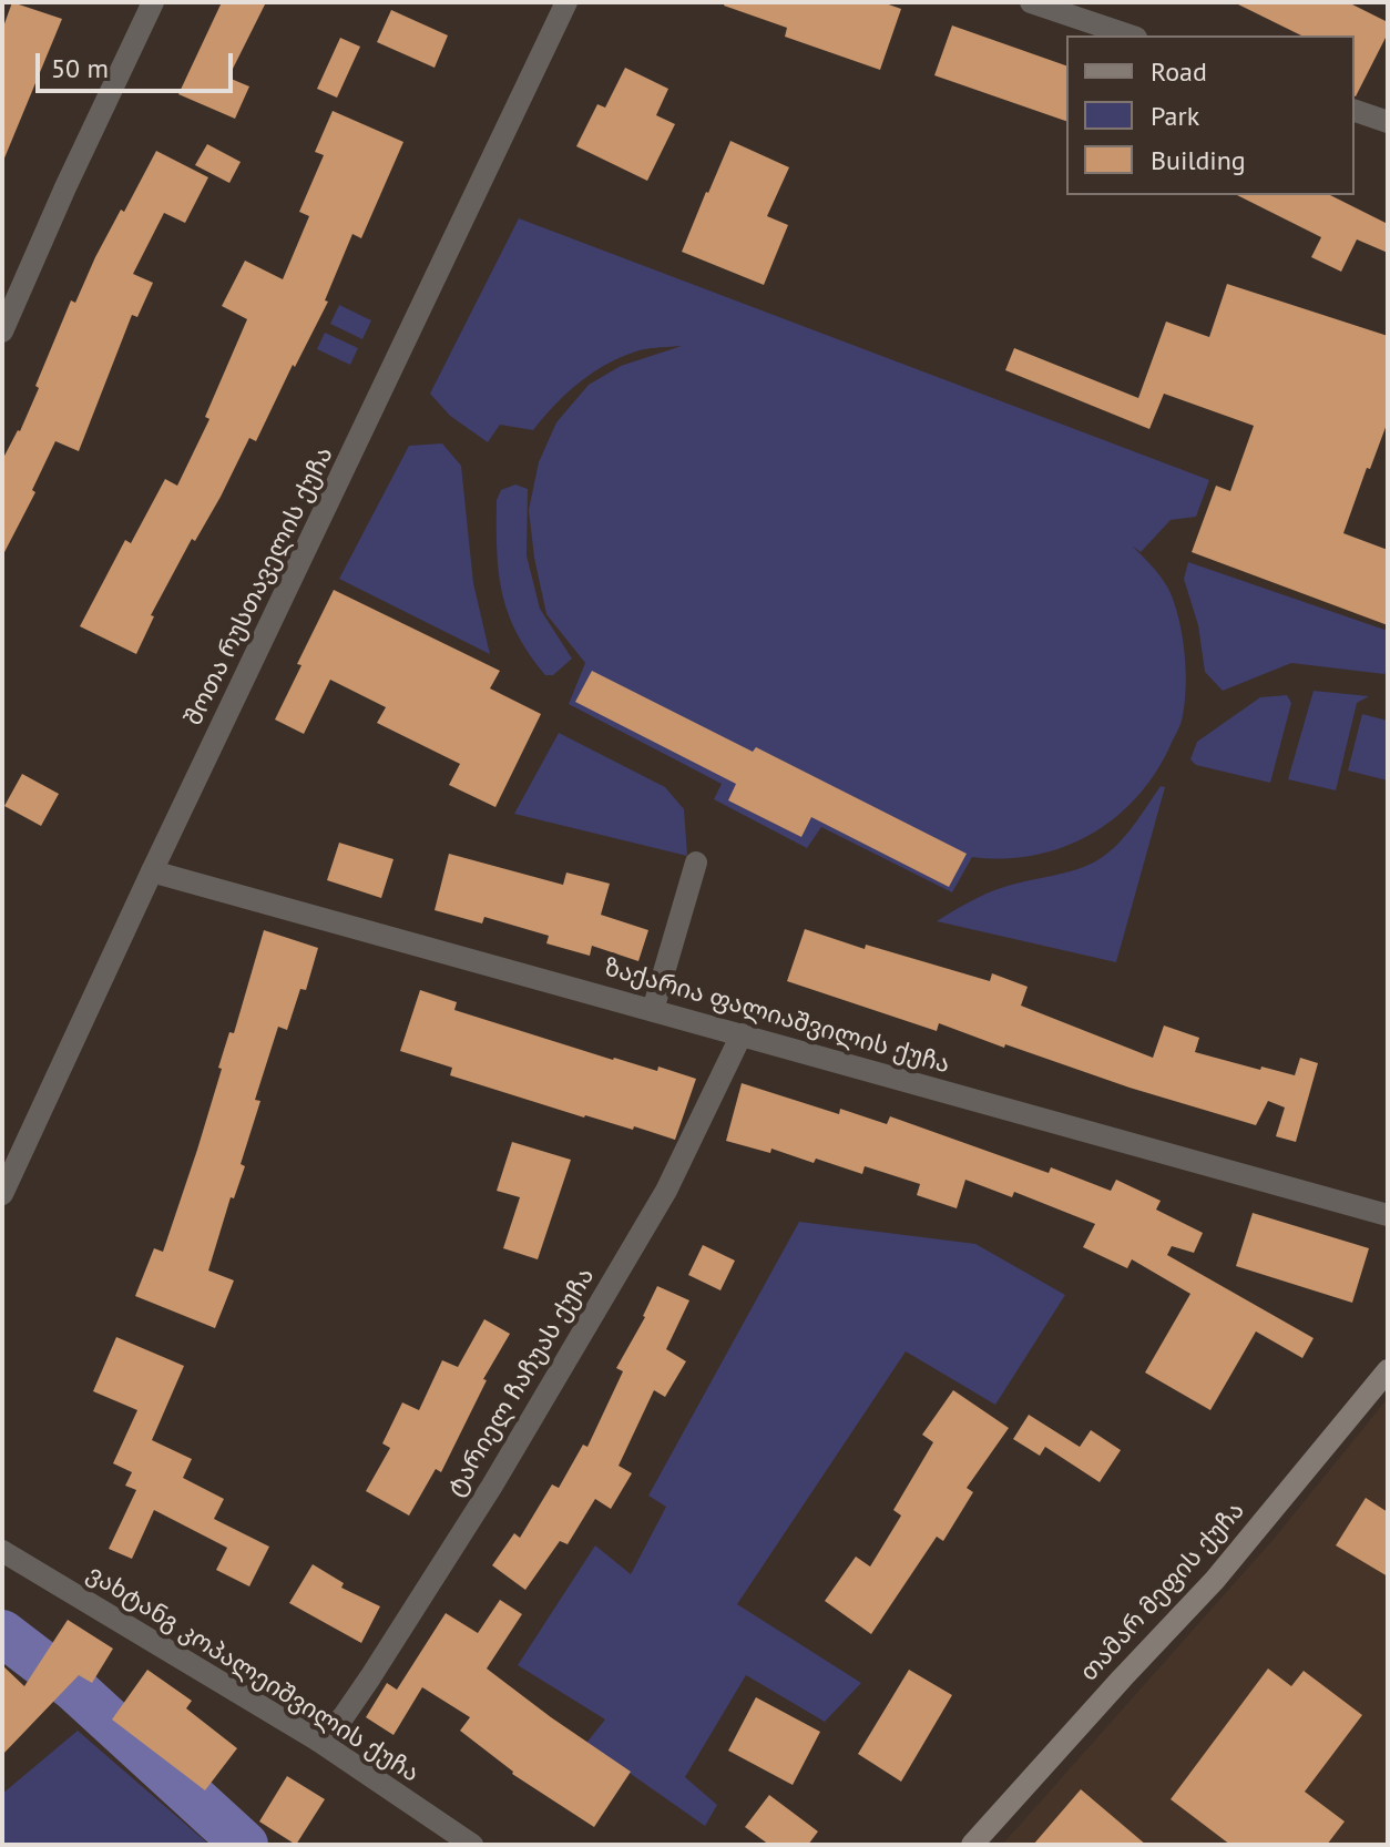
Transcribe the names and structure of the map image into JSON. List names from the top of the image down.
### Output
{
  "streets": {
    "main road": ["თამარ მეფის ქუჩა"],
    "street": [
      "შოთა რუსთაველის ქუჩა",
      "ზაქარია ფალიაშვილის ქუჩა",
      "ტარიელ ჩაჩუას ქუჩა",
      "ვახტანგ კოპალეიშვილის ქუჩა"
    ]
  },
  "crossings": [
    ["შოთა რუსთაველის ქუჩა", "ზაქარია ფალიაშვილის ქუჩა"],
    ["ზაქარია ფალიაშვილის ქუჩა", "ტარიელ ჩაჩუას ქუჩა"],
    ["ტარიელ ჩაჩუას ქუჩა", "ვახტანგ კოპალეიშვილის ქუჩა"]
  ],
  "legend": ["Road", "Park", "Building"],
  "scale_bar": "50 m"
}
